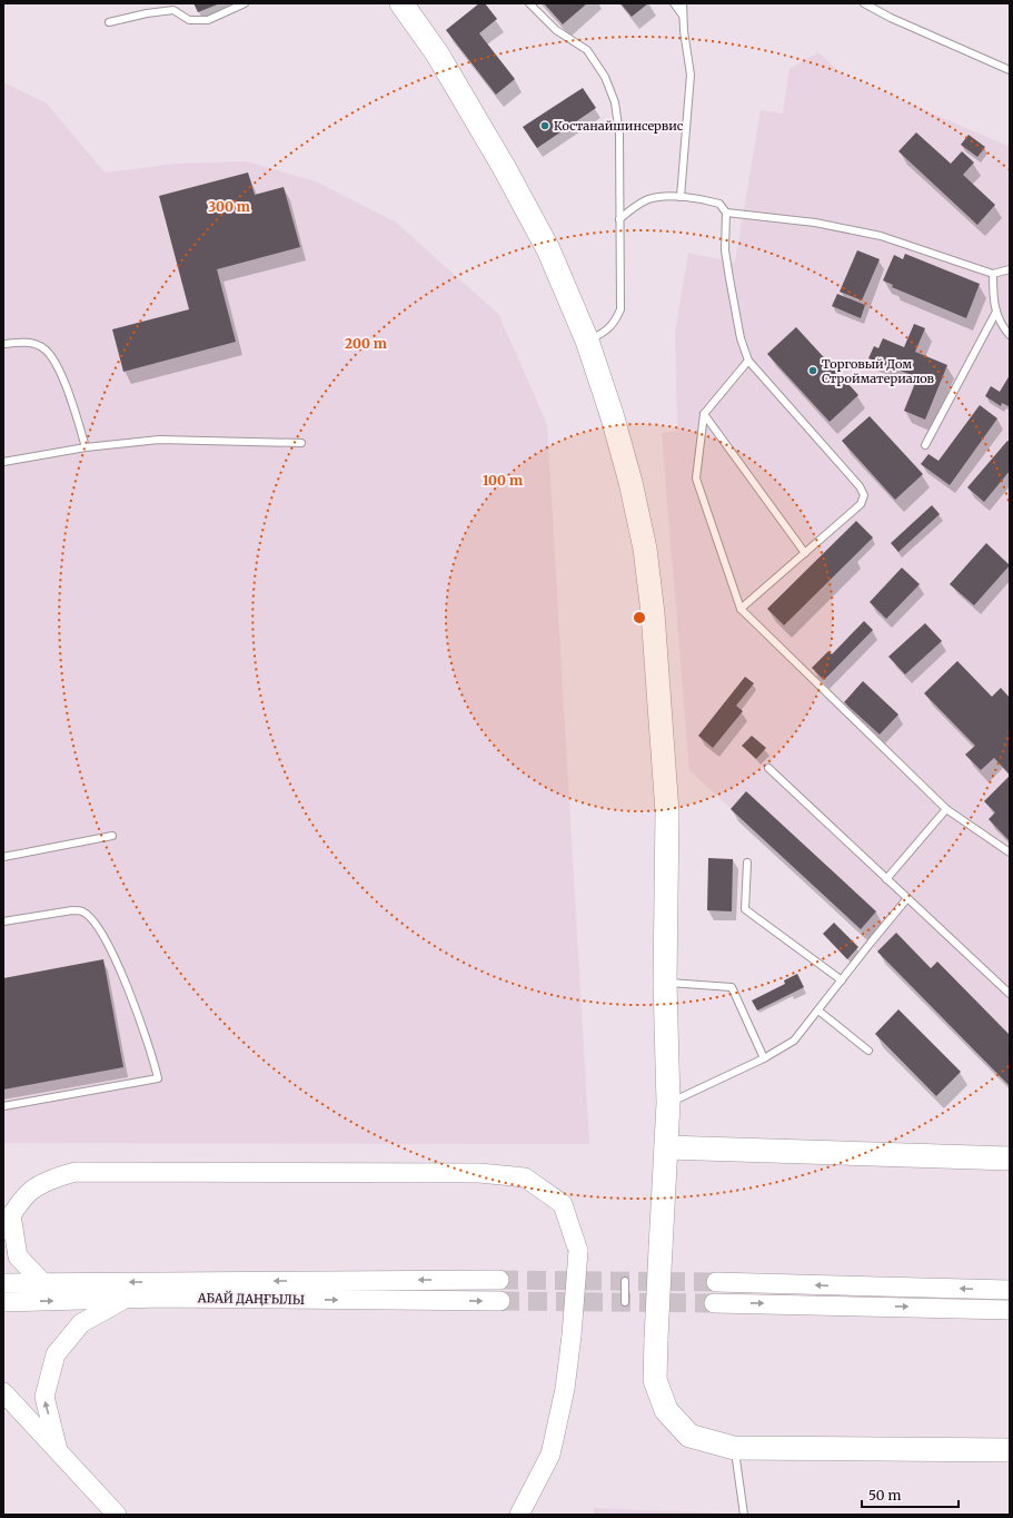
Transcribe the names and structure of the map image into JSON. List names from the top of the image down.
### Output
{
  "streets": {
    "main road": ["АБАЙ ДАҢҒЫЛЫ"]
  },
  "places": ["Костанайшинсервис", "Торговый Дом Стройматериалов"],
  "scale_bar": "50 m",
  "rings": ["300 m", "200 m", "100 m"]
}
